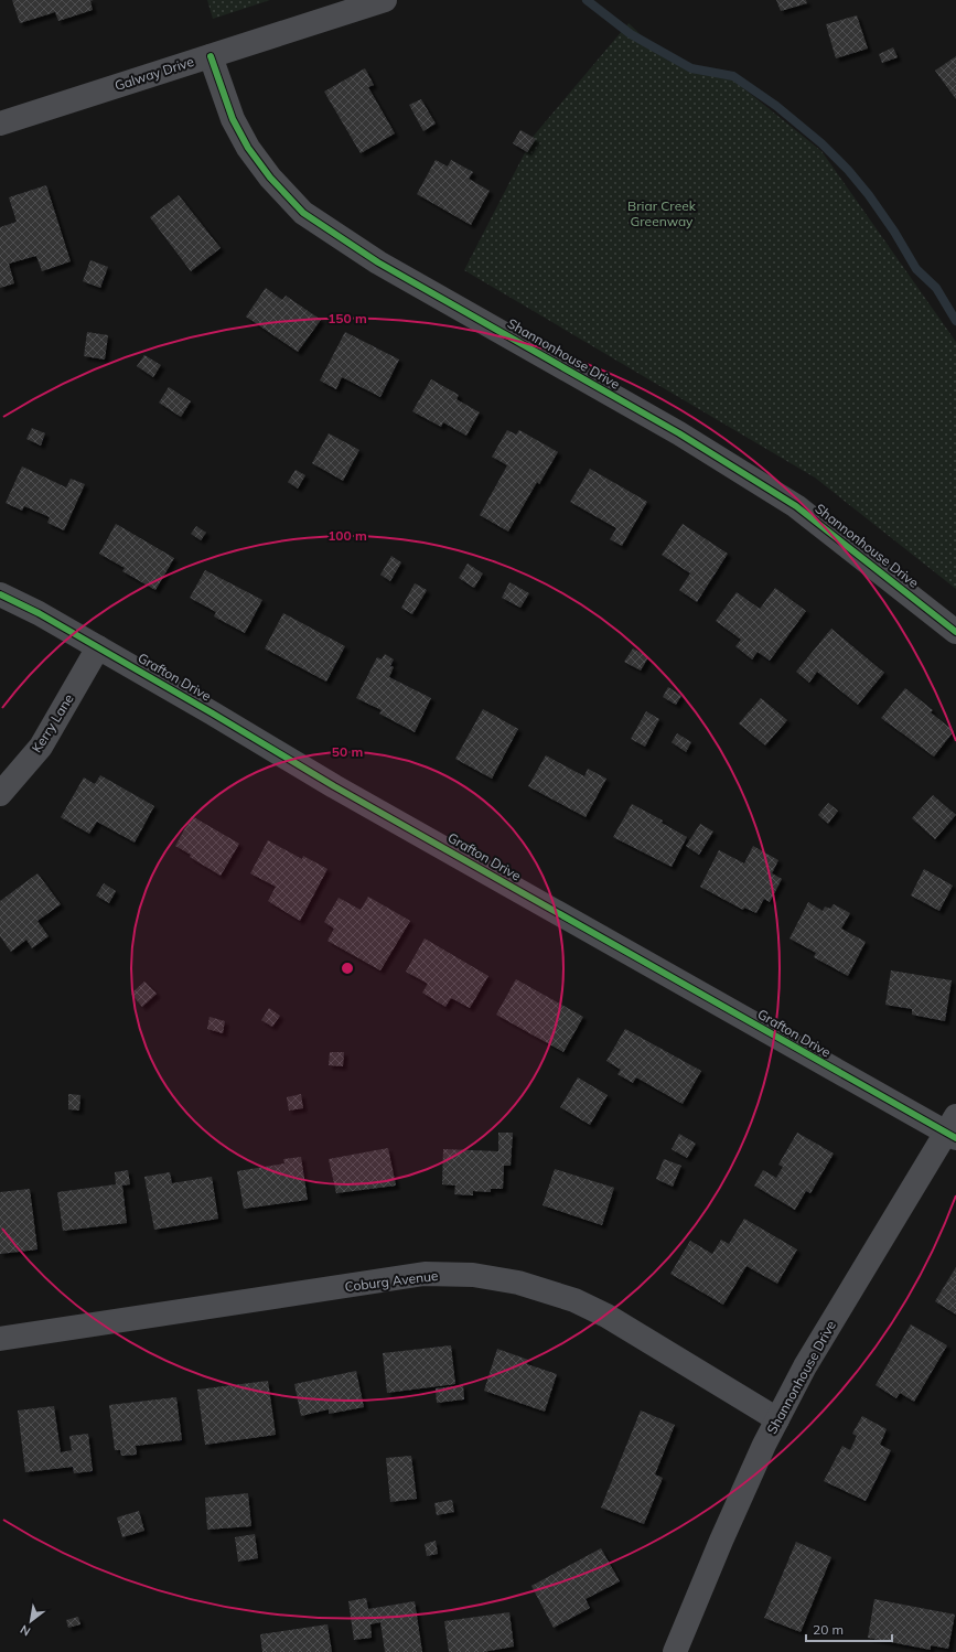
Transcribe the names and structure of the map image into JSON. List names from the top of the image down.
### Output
{
  "streets": {
    "street": [
      "Galway Drive",
      "Shannonhouse Drive",
      "Grafton Drive",
      "Kerry Lane",
      "Coburg Avenue"
    ]
  },
  "crossings": [
    ["Galway Drive", "Shannonhouse Drive"],
    ["Shannonhouse Drive", "Grafton Drive"],
    ["Shannonhouse Drive", "Coburg Avenue"],
    ["Grafton Drive", "Kerry Lane"]
  ],
  "parks": ["Briar Creek Greenway"],
  "scale_bar": "20 m",
  "north": "bottom left",
  "rings": ["150 m", "100 m", "50 m"]
}
